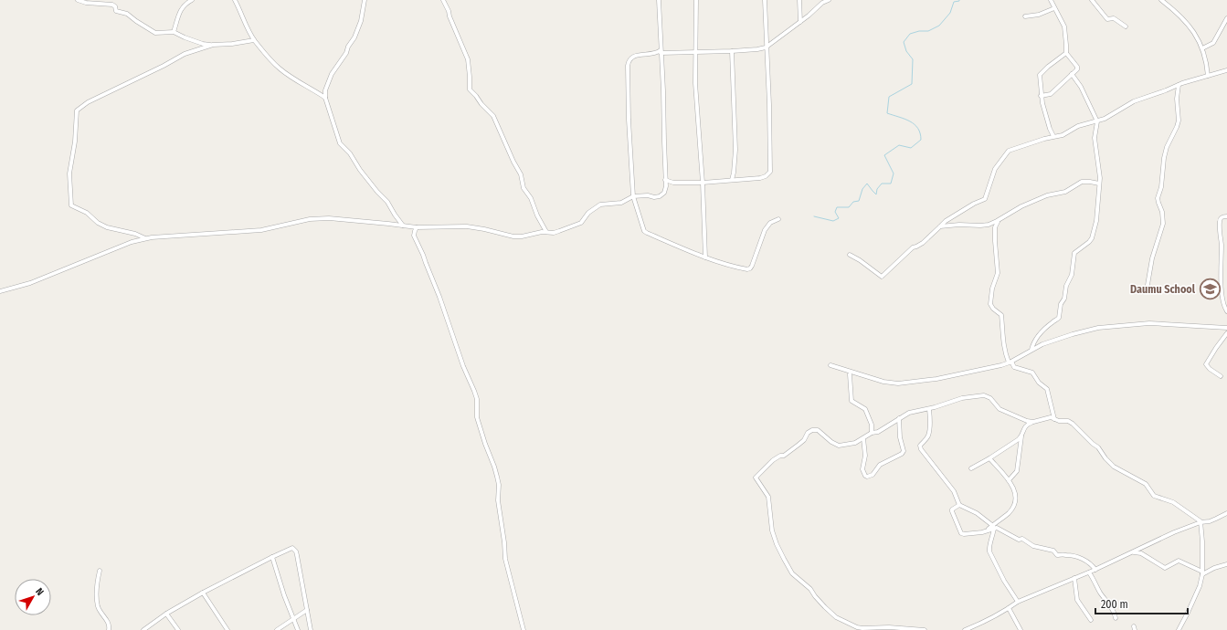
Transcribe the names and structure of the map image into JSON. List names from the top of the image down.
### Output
{
  "places": {
    "school or university": ["Daumu School"]
  },
  "scale_bar": "200 m",
  "north": "top right"
}
